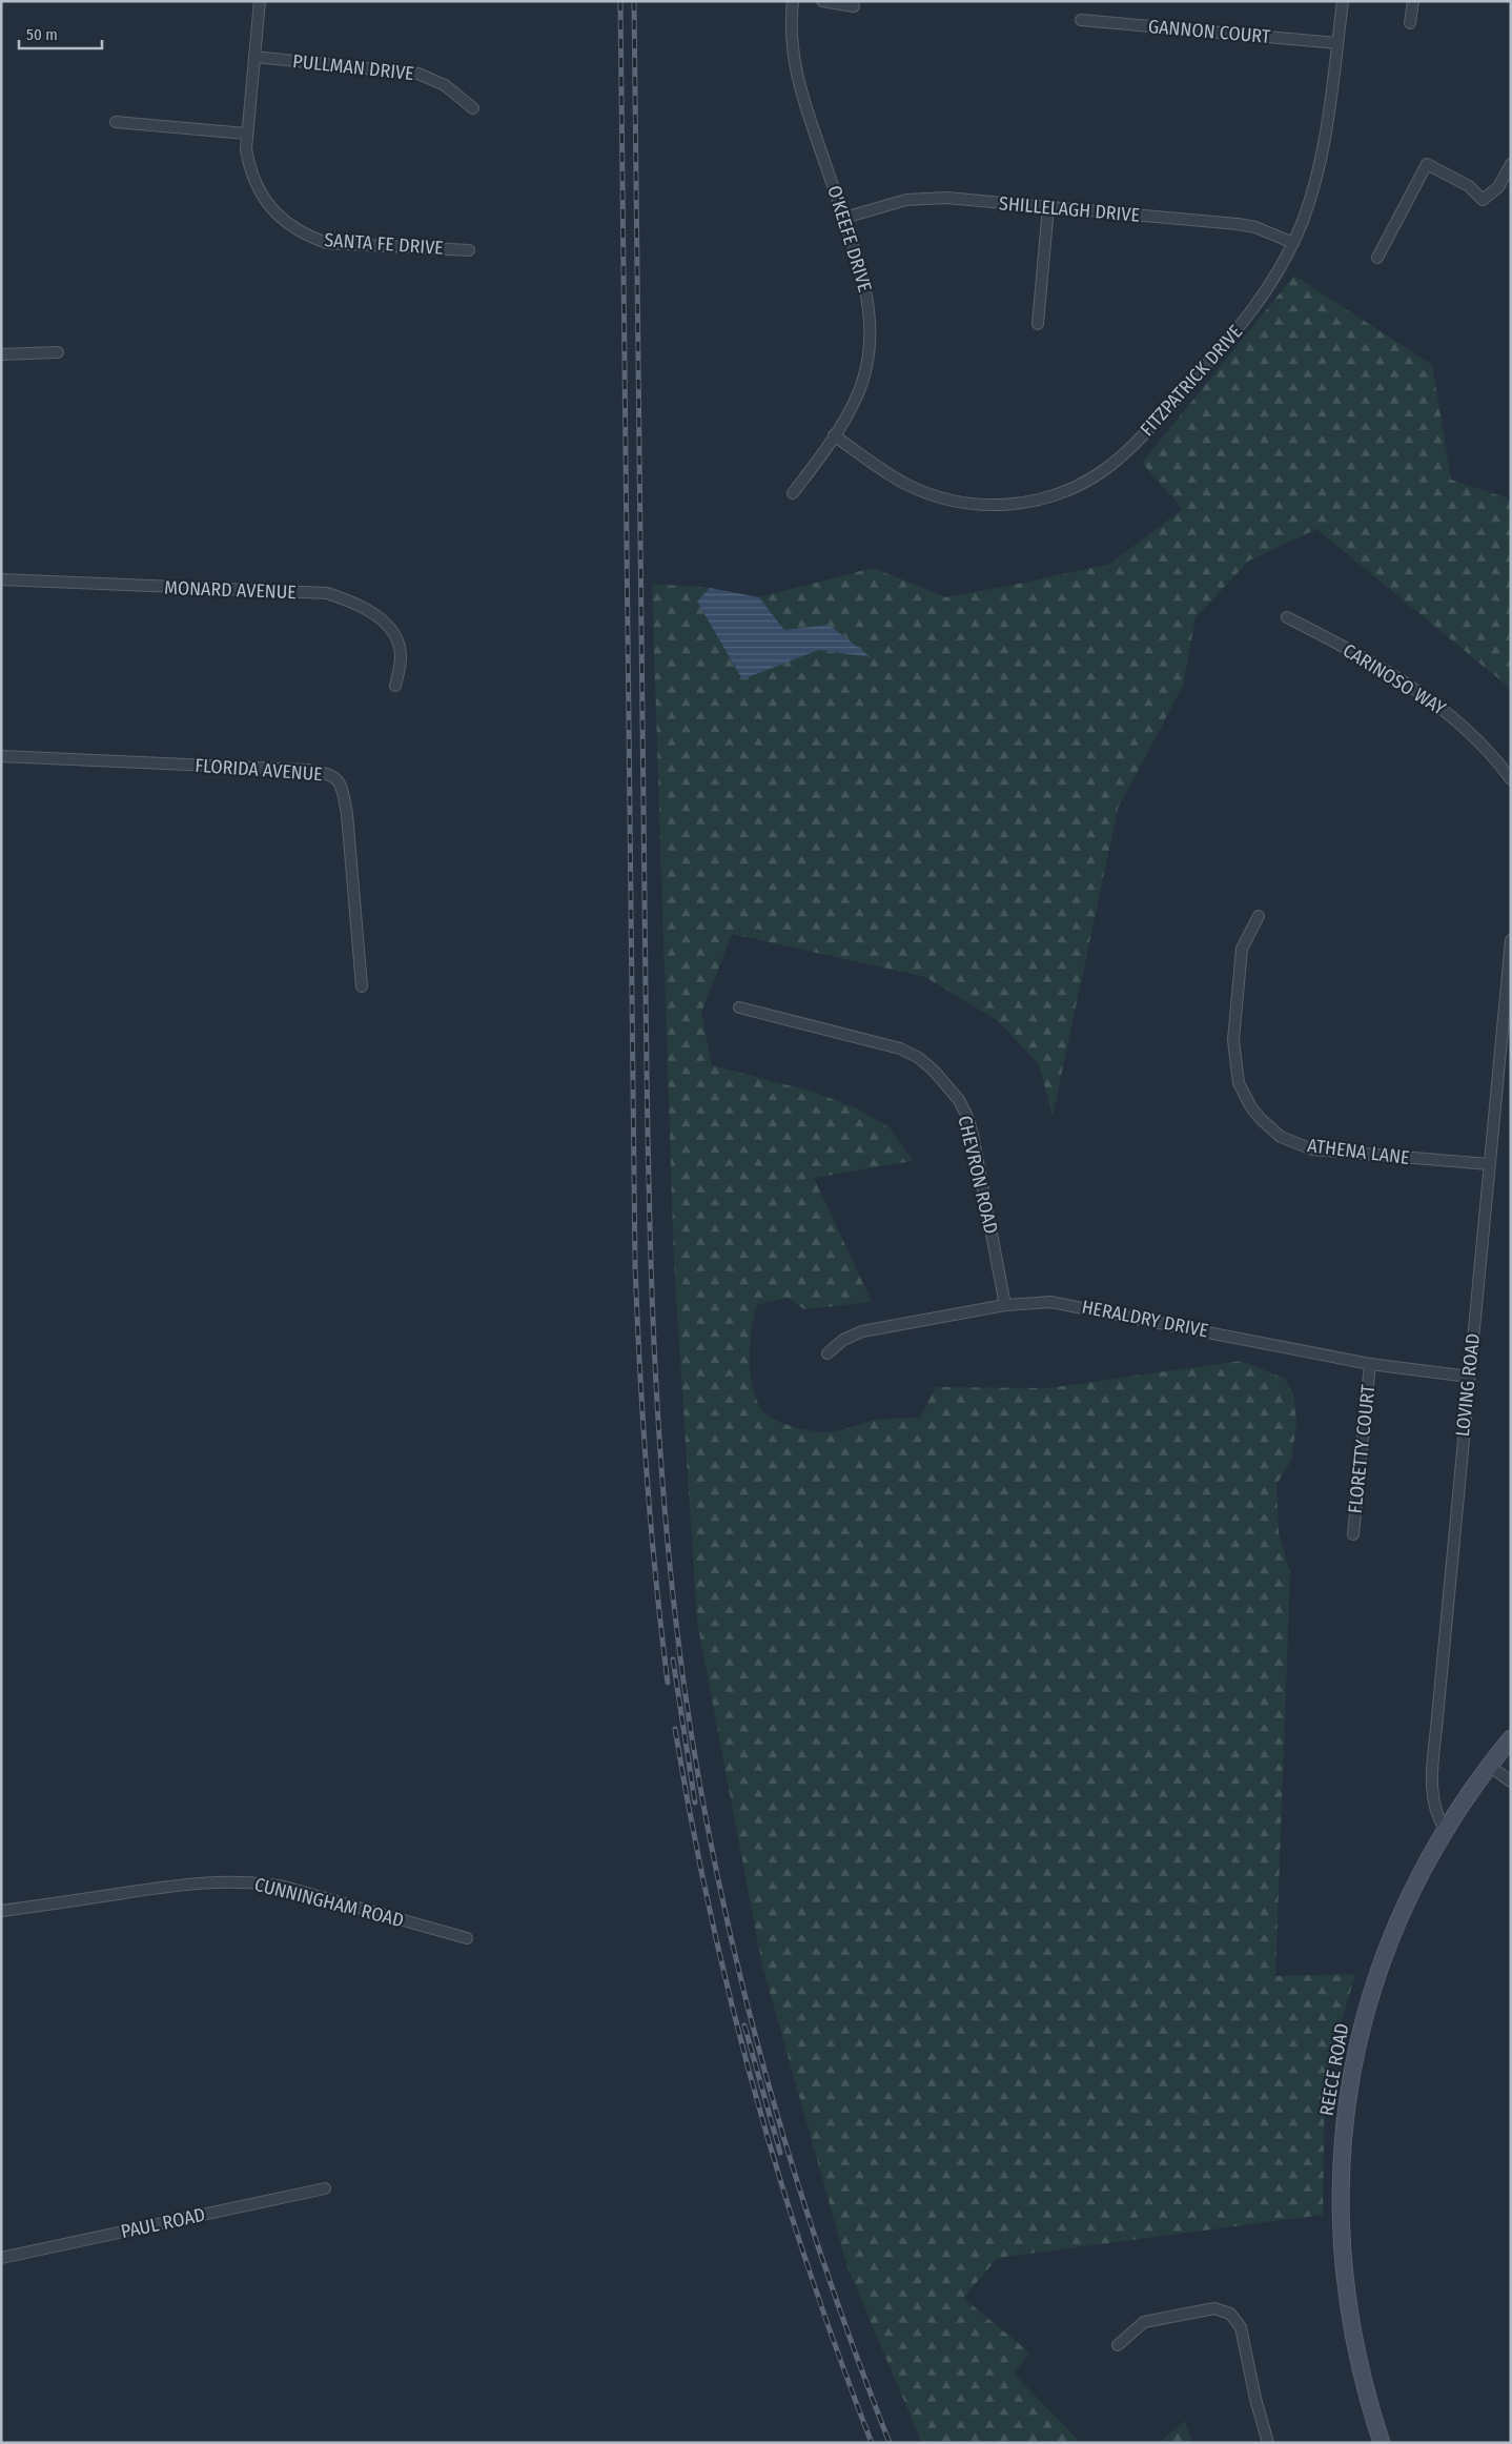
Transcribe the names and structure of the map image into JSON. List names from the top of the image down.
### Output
{
  "streets": {
    "main road": ["REECE ROAD"],
    "street": [
      "GANNON COURT",
      "PULLMAN DRIVE",
      "SHILLELAGH DRIVE",
      "O'KEEFE DRIVE",
      "SANTA FE DRIVE",
      "FITZPATRICK DRIVE",
      "MONARD AVENUE",
      "CARINOSO WAY",
      "FLORIDA AVENUE",
      "ATHENA LANE",
      "CHEVRON ROAD",
      "HERALDRY DRIVE",
      "LOVING ROAD",
      "FLORETTY COURT",
      "CUNNINGHAM ROAD",
      "PAUL ROAD"
    ]
  },
  "crossings": [
    ["GANNON COURT", "FITZPATRICK DRIVE"],
    ["PULLMAN DRIVE", "SANTA FE DRIVE"],
    ["SHILLELAGH DRIVE", "O'KEEFE DRIVE"],
    ["SHILLELAGH DRIVE", "FITZPATRICK DRIVE"],
    ["O'KEEFE DRIVE", "FITZPATRICK DRIVE"],
    ["ATHENA LANE", "LOVING ROAD"],
    ["CHEVRON ROAD", "HERALDRY DRIVE"],
    ["HERALDRY DRIVE", "LOVING ROAD"],
    ["HERALDRY DRIVE", "FLORETTY COURT"],
    ["LOVING ROAD", "REECE ROAD"]
  ],
  "scale_bar": "50 m"
}
